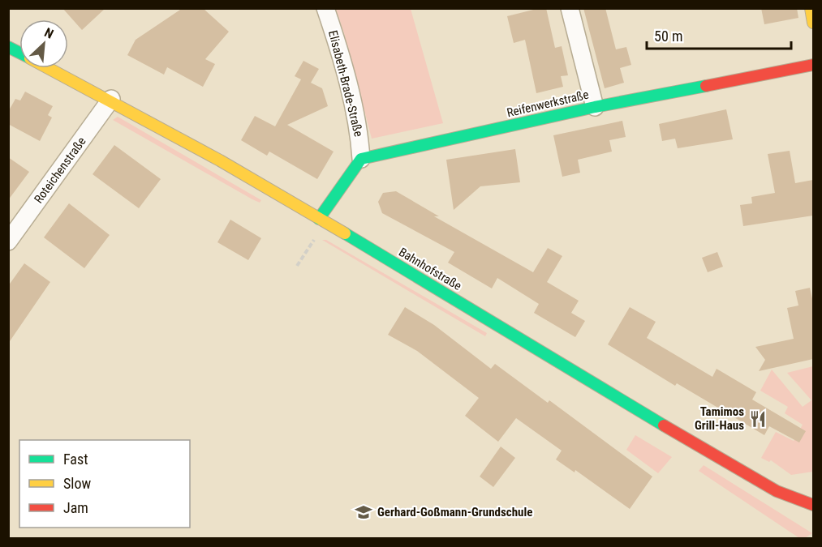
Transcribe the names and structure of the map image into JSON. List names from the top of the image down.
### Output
{
  "streets": {
    "street": [
      "Elisabeth-Brade-Straße",
      "Reifenwerkstraße",
      "Roteichenstraße",
      "Bahnhofstraße"
    ]
  },
  "crossings": [
    ["Elisabeth-Brade-Straße", "Reifenwerkstraße"],
    ["Roteichenstraße", "Bahnhofstraße"]
  ],
  "places": {
    "restaurant": ["Tamimos Grill-Haus"],
    "school or university": ["Gerhard-Goßmann-Grundschule"]
  },
  "legend": ["Fast", "Slow", "Jam"],
  "scale_bar": "50 m",
  "north": "top right"
}
